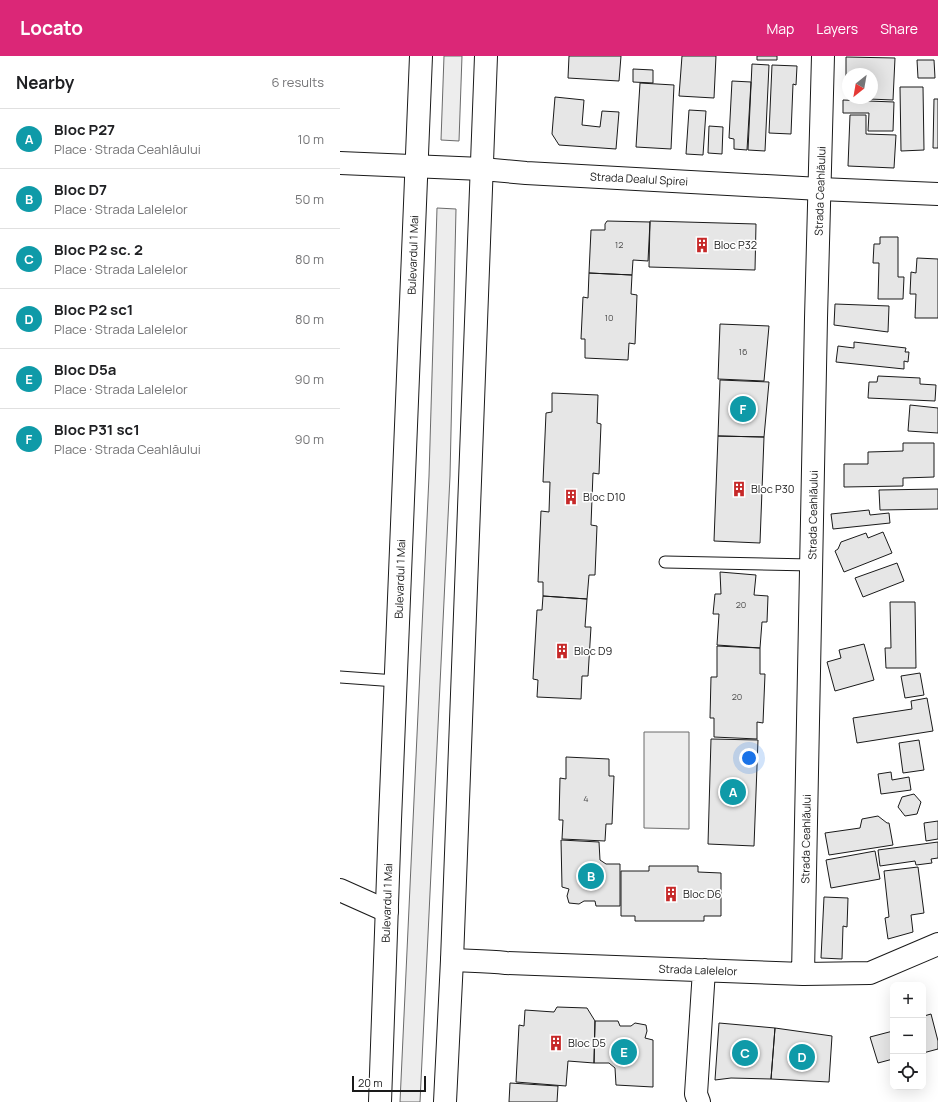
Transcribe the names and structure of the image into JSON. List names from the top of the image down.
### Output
{
  "streets": {
    "street": [
      "Strada Dealul Spirei",
      "Strada Ceahlăului",
      "Bulevardul 1 Mai",
      "Strada Lalelelor"
    ]
  },
  "crossings": [
    ["Strada Dealul Spirei", "Strada Ceahlăului"],
    ["Strada Dealul Spirei", "Bulevardul 1 Mai"],
    ["Strada Ceahlăului", "Strada Lalelelor"]
  ],
  "places": {
    "building": [
      "Bloc P32",
      "Bloc P30",
      "Bloc D10",
      "Bloc D9",
      "Bloc D6",
      "Bloc D5"
    ]
  },
  "house_numbers": [
    "12",
    "10",
    "16",
    "20",
    "20",
    "4"
  ],
  "scale_bar": "20 m",
  "north": "bottom left",
  "page": {
    "header": "Locato",
    "nav": ["Map", "Layers", "Share"],
    "heading": ["Nearby", "6 results"],
    "list": [
      {
        "mark": "A",
        "name": "Bloc P27",
        "note": "Place · Strada Ceahlăului",
        "value": "10 m"
      },
      {
        "mark": "B",
        "name": "Bloc D7",
        "note": "Place · Strada Lalelelor",
        "value": "50 m"
      },
      {
        "mark": "C",
        "name": "Bloc P2 sc. 2",
        "note": "Place · Strada Lalelelor",
        "value": "80 m"
      },
      {
        "mark": "D",
        "name": "Bloc P2 sc1",
        "note": "Place · Strada Lalelelor",
        "value": "80 m"
      },
      {
        "mark": "E",
        "name": "Bloc D5a",
        "note": "Place · Strada Lalelelor",
        "value": "90 m"
      },
      {
        "mark": "F",
        "name": "Bloc P31 sc1",
        "note": "Place · Strada Ceahlăului",
        "value": "90 m"
      }
    ],
    "pins": [
      "F",
      "A",
      "B",
      "E",
      "C",
      "D"
    ],
    "map_buttons": ["+", "−"],
    "scale": "20 m"
  }
}
